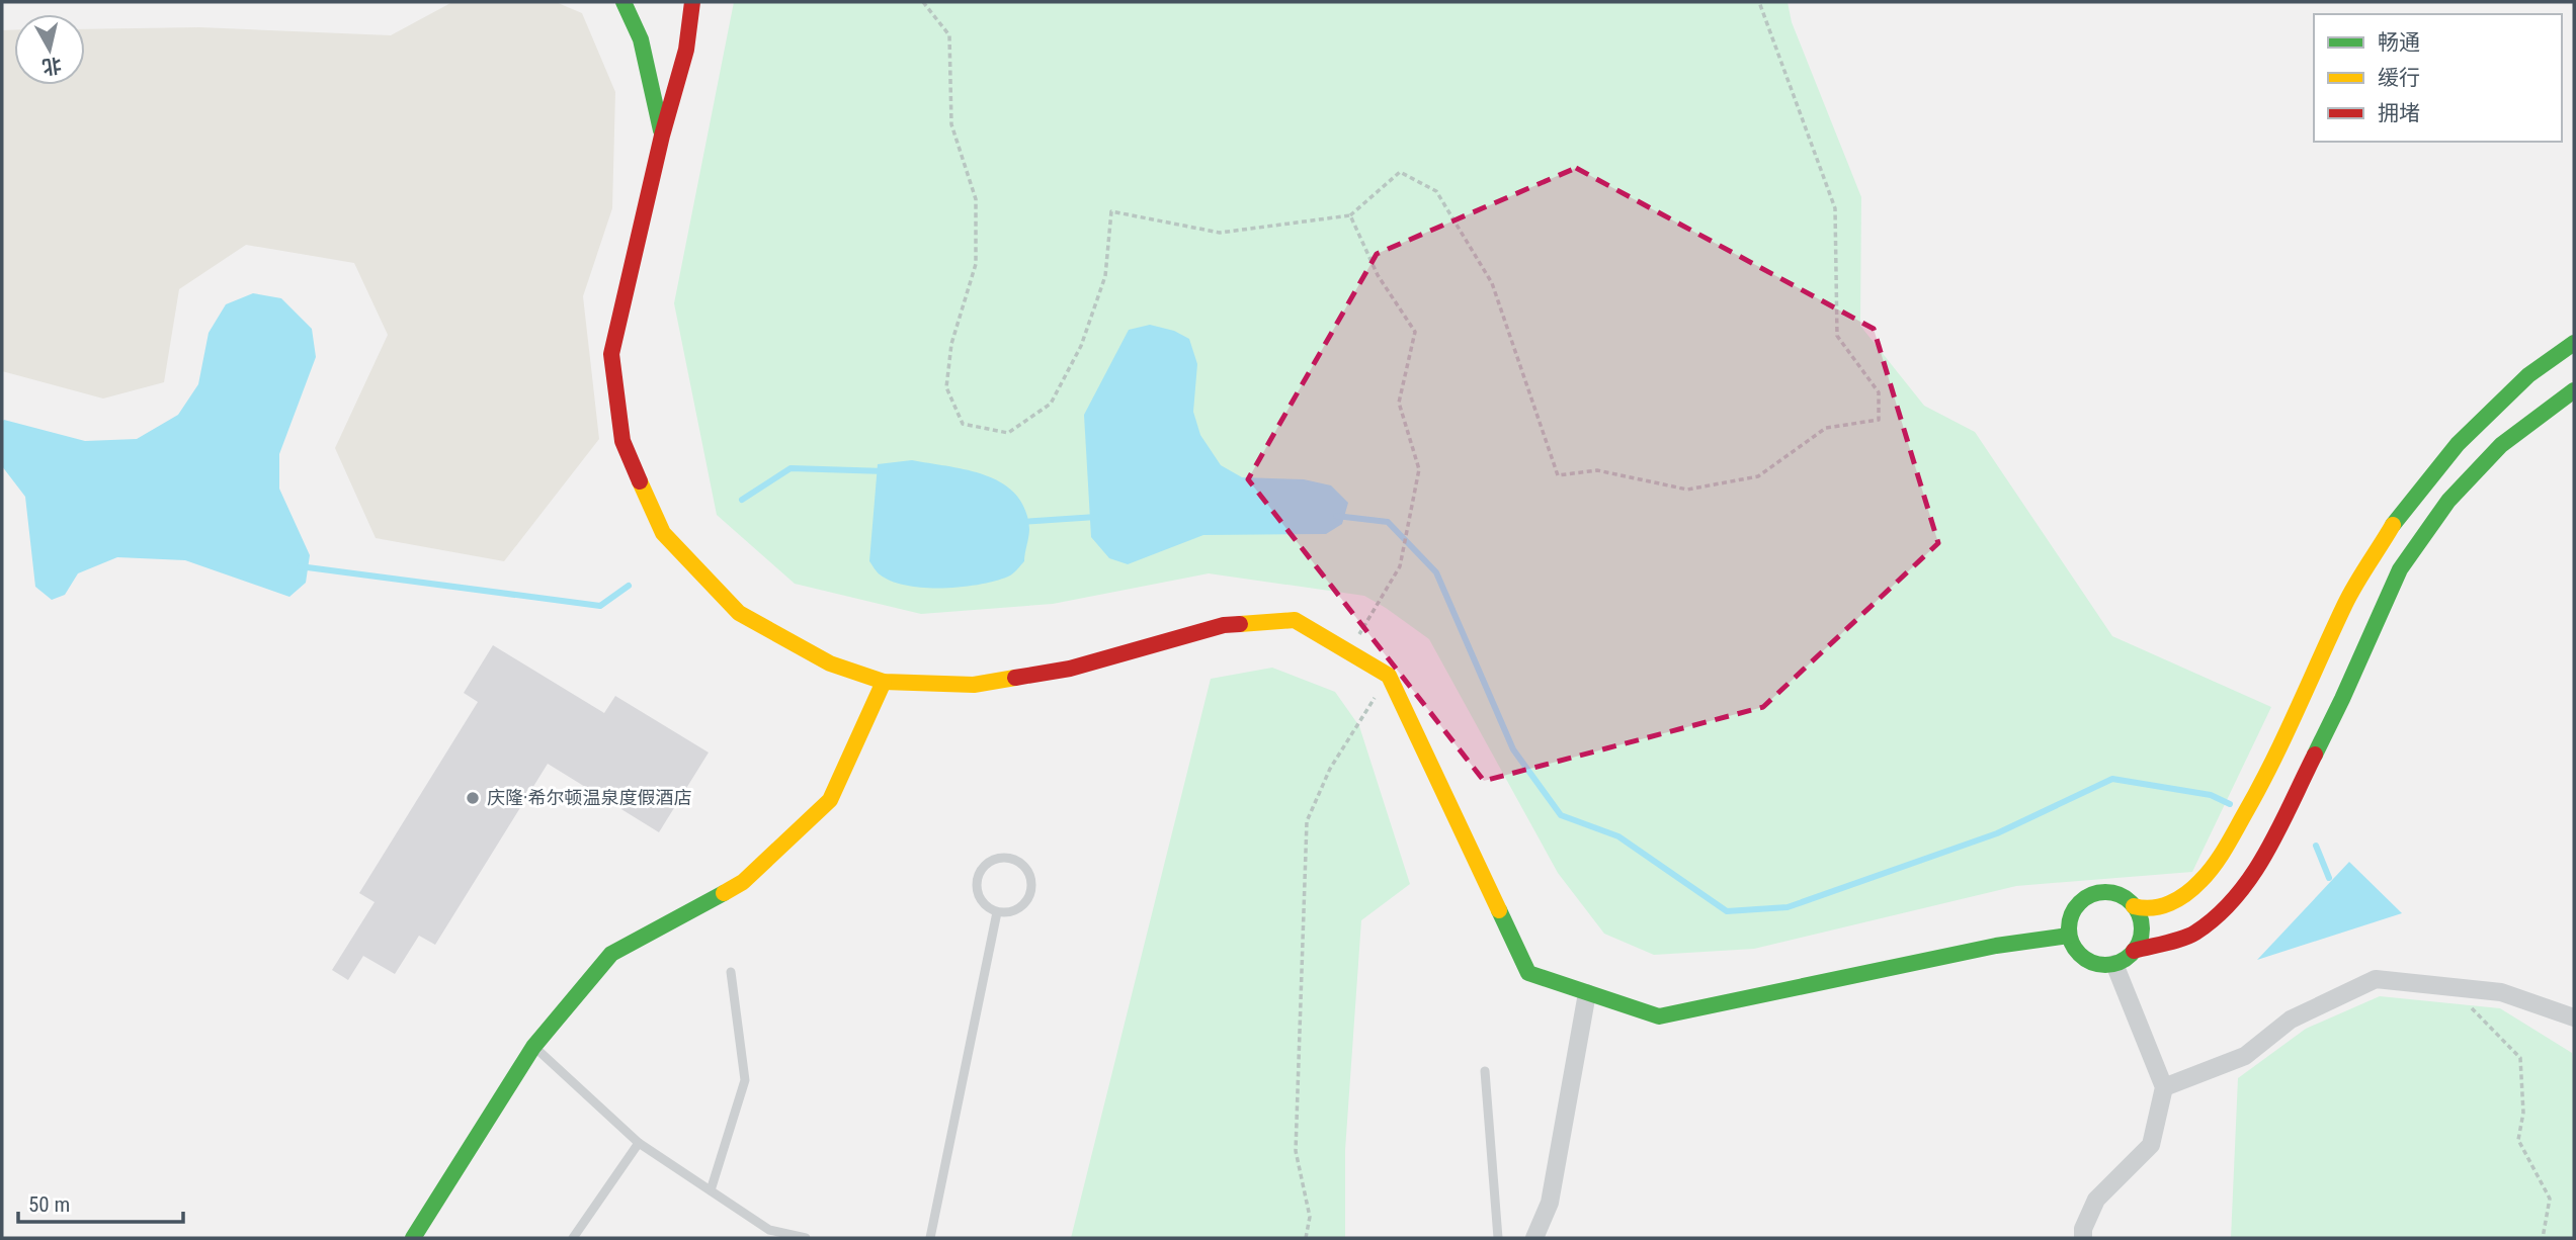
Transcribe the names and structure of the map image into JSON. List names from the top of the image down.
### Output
{
  "places": ["庆隆·希尔顿温泉度假酒店"],
  "legend": ["畅通", "缓行", "拥堵"],
  "scale_bar": "50 m",
  "north": "bottom"
}
